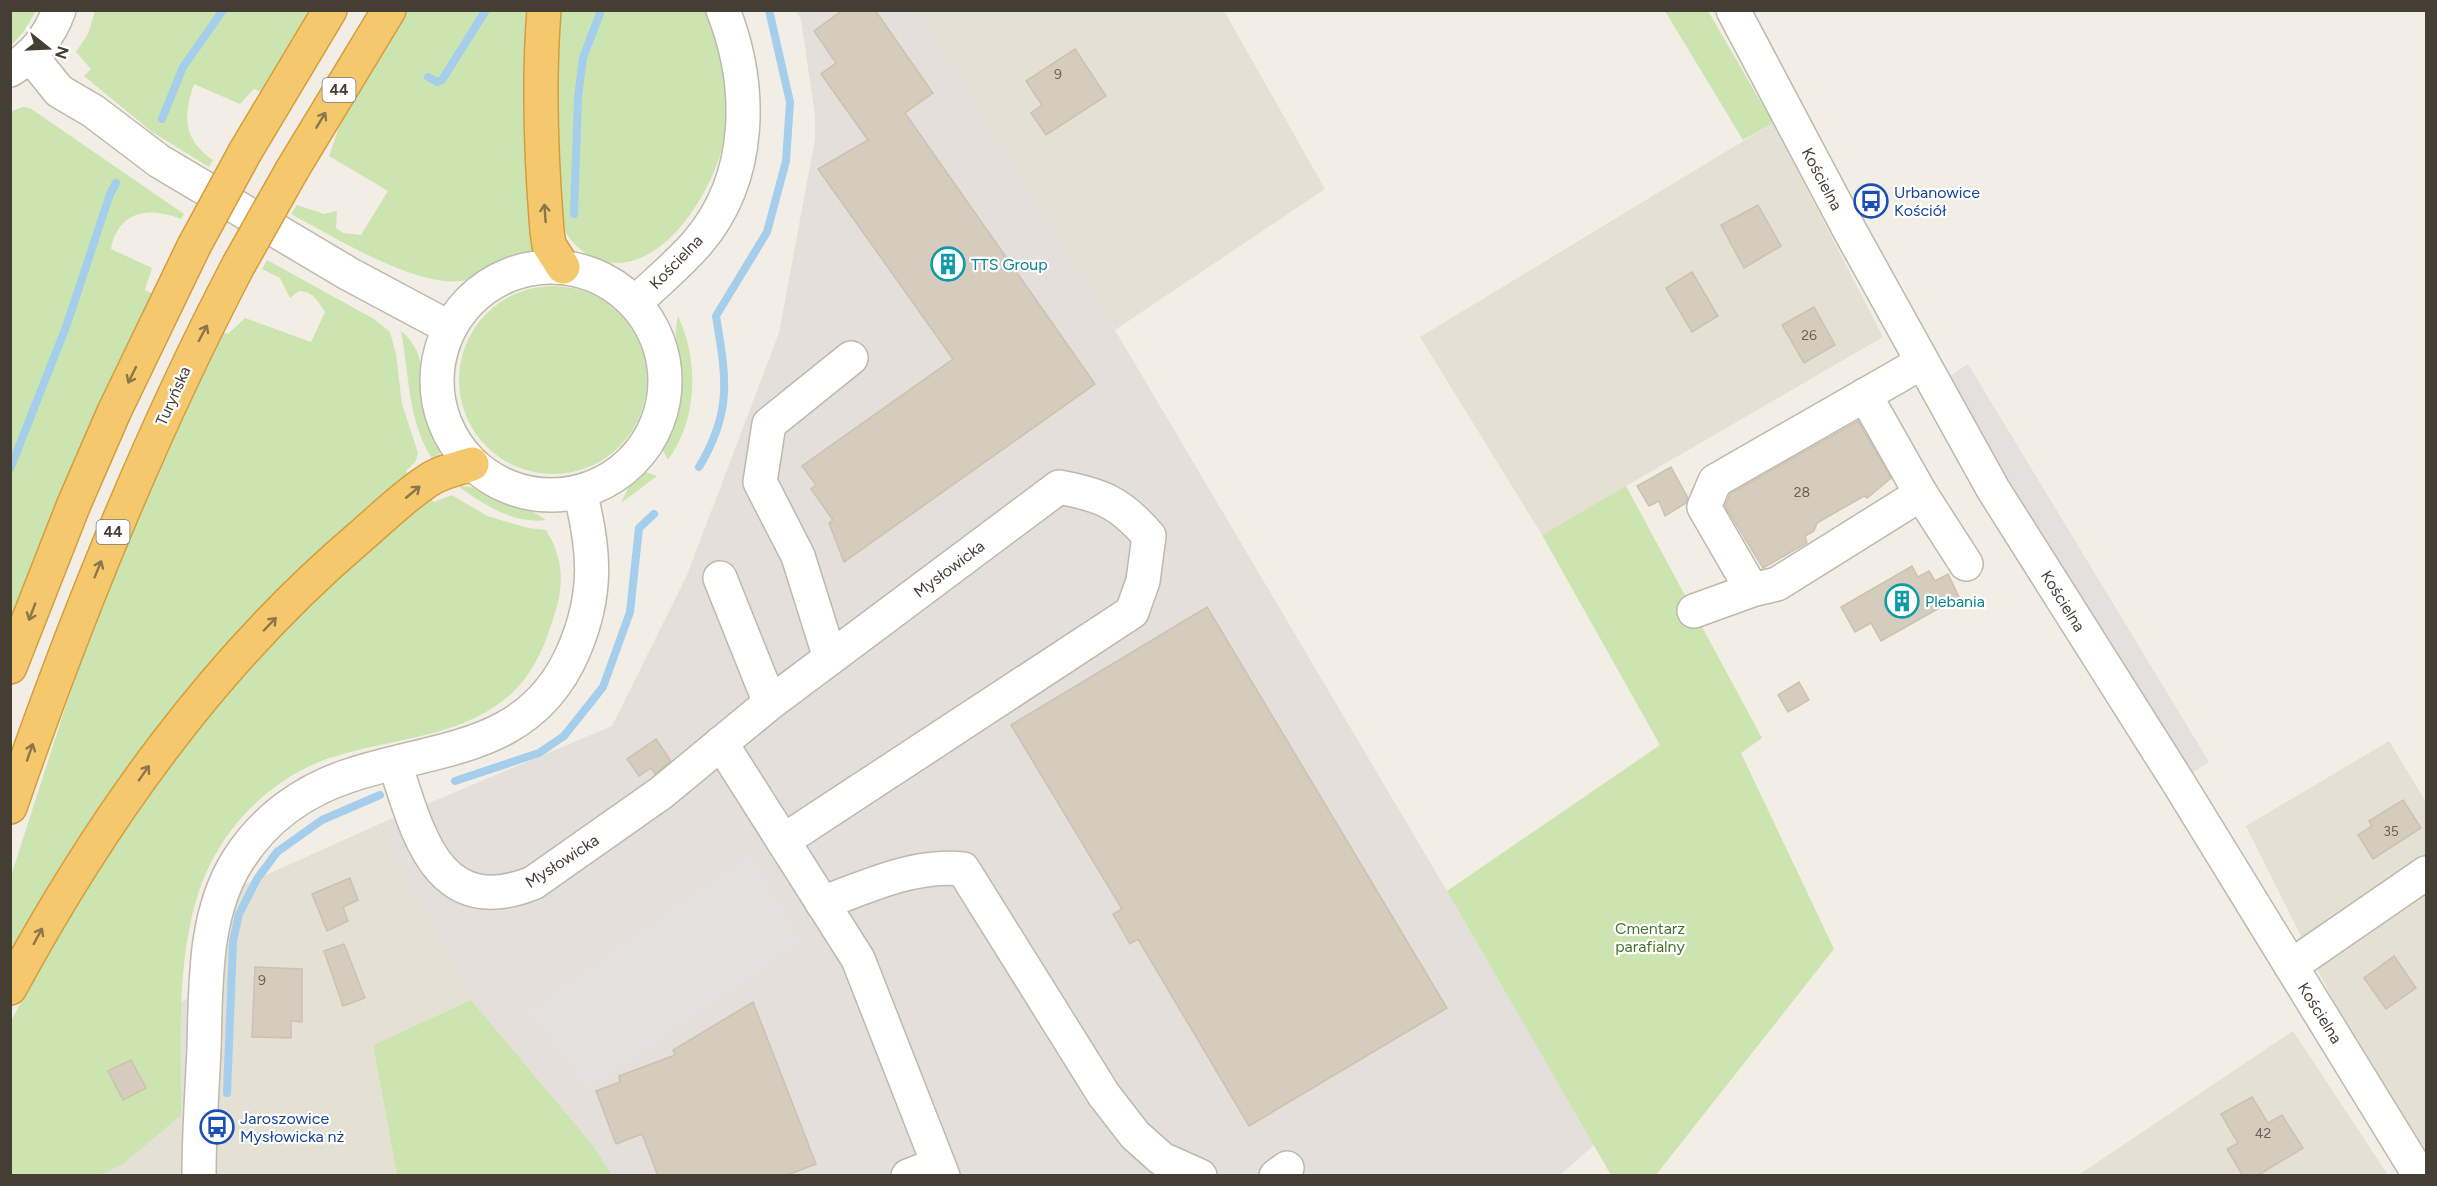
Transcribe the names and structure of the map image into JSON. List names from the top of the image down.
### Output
{
  "streets": {
    "highway": ["44", "Turyńska"],
    "street": ["Kościelna", "Mysłowicka"]
  },
  "parks": ["Cmentarz parafialny"],
  "places": {
    "bus stop": ["Urbanowice Kościół", "Jaroszowice Mysłowicka nż"],
    "building": ["TTS Group", "Plebania"]
  },
  "house_numbers": [
    "9",
    "26",
    "28",
    "35",
    "9",
    "42"
  ],
  "north": "right"
}
